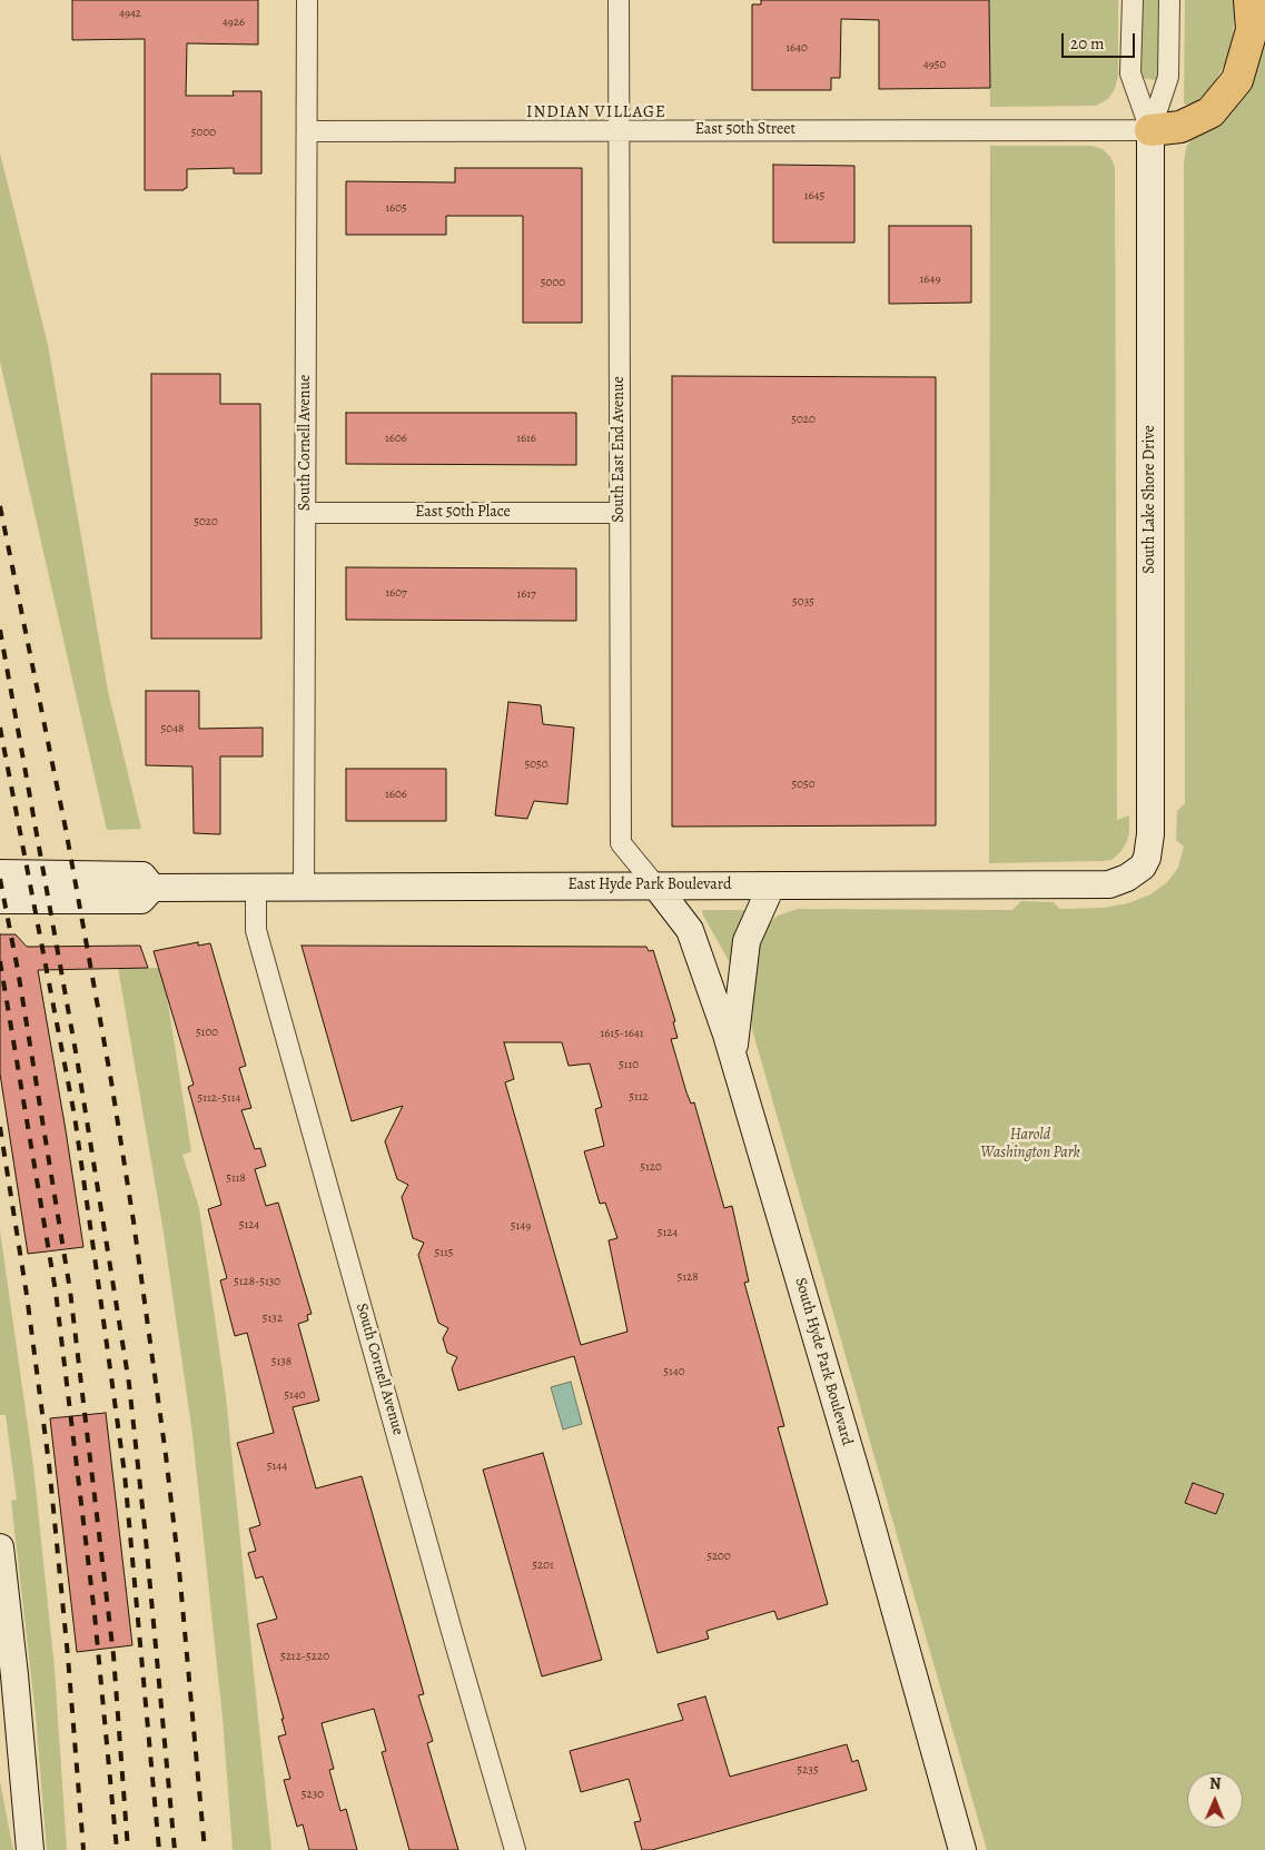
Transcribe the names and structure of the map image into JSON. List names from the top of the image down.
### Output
{
  "streets": {
    "street": [
      "East 50th Street",
      "South Cornell Avenue",
      "South East End Avenue",
      "South Lake Shore Drive",
      "East 50th Place",
      "East Hyde Park Boulevard",
      "South Hyde Park Boulevard"
    ]
  },
  "crossings": [
    ["East 50th Street", "South Cornell Avenue"],
    ["East 50th Street", "South East End Avenue"],
    ["East 50th Street", "South Lake Shore Drive"],
    ["South Cornell Avenue", "East 50th Place"],
    ["South Cornell Avenue", "East Hyde Park Boulevard"],
    ["South East End Avenue", "East 50th Place"],
    ["South East End Avenue", "East Hyde Park Boulevard"],
    ["South East End Avenue", "South Hyde Park Boulevard"],
    ["South Lake Shore Drive", "East Hyde Park Boulevard"],
    ["East Hyde Park Boulevard", "South Hyde Park Boulevard"]
  ],
  "districts": ["INDIAN VILLAGE"],
  "parks": ["Harold Washington Park"],
  "house_numbers": [
    "4942",
    "4926",
    "1640",
    "4950",
    "5000",
    "1645",
    "1605",
    "1649",
    "5000",
    "5020",
    "1606",
    "1616",
    "5020",
    "1607",
    "1617",
    "5035",
    "5048",
    "5050",
    "5050",
    "1606",
    "5100",
    "1615-1641",
    "5110",
    "5112",
    "5112-5114",
    "5120",
    "5118",
    "5124",
    "5149",
    "5124",
    "5115",
    "5128",
    "5128-5130",
    "5132",
    "5138",
    "5140",
    "5140",
    "5144",
    "5200",
    "5201",
    "5212-5220",
    "5235",
    "5230"
  ],
  "scale_bar": "20 m",
  "north": "top"
}
